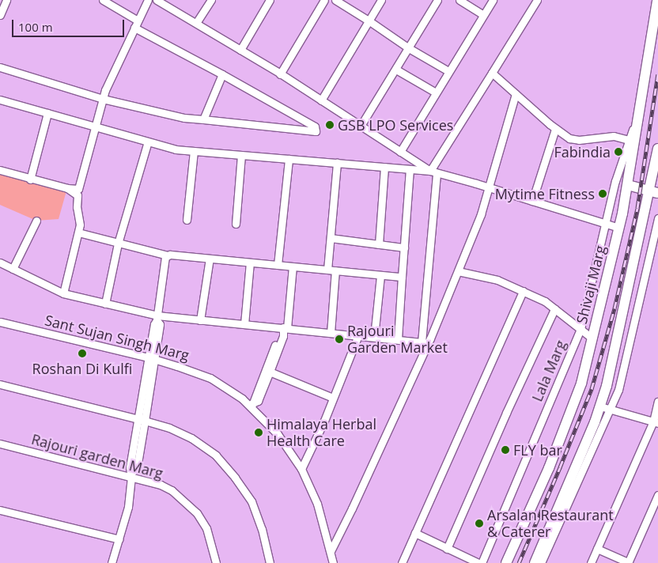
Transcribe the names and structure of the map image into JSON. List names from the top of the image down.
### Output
{
  "streets": {
    "main road": ["Shivaji Marg"],
    "street": ["Sant Sujan Singh Marg", "Lala Marg", "Rajouri garden Marg"]
  },
  "crossings": [
    ["Shivaji Marg", "Lala Marg"]
  ],
  "places": [
    "GSB LPO Services",
    "Fabindia",
    "Mytime Fitness",
    "Rajouri Garden Market",
    "Roshan Di Kulfi",
    "Himalaya Herbal Health Care",
    "FLY bar",
    "Arsalan Restaurant & Caterer"
  ],
  "scale_bar": "100 m"
}
